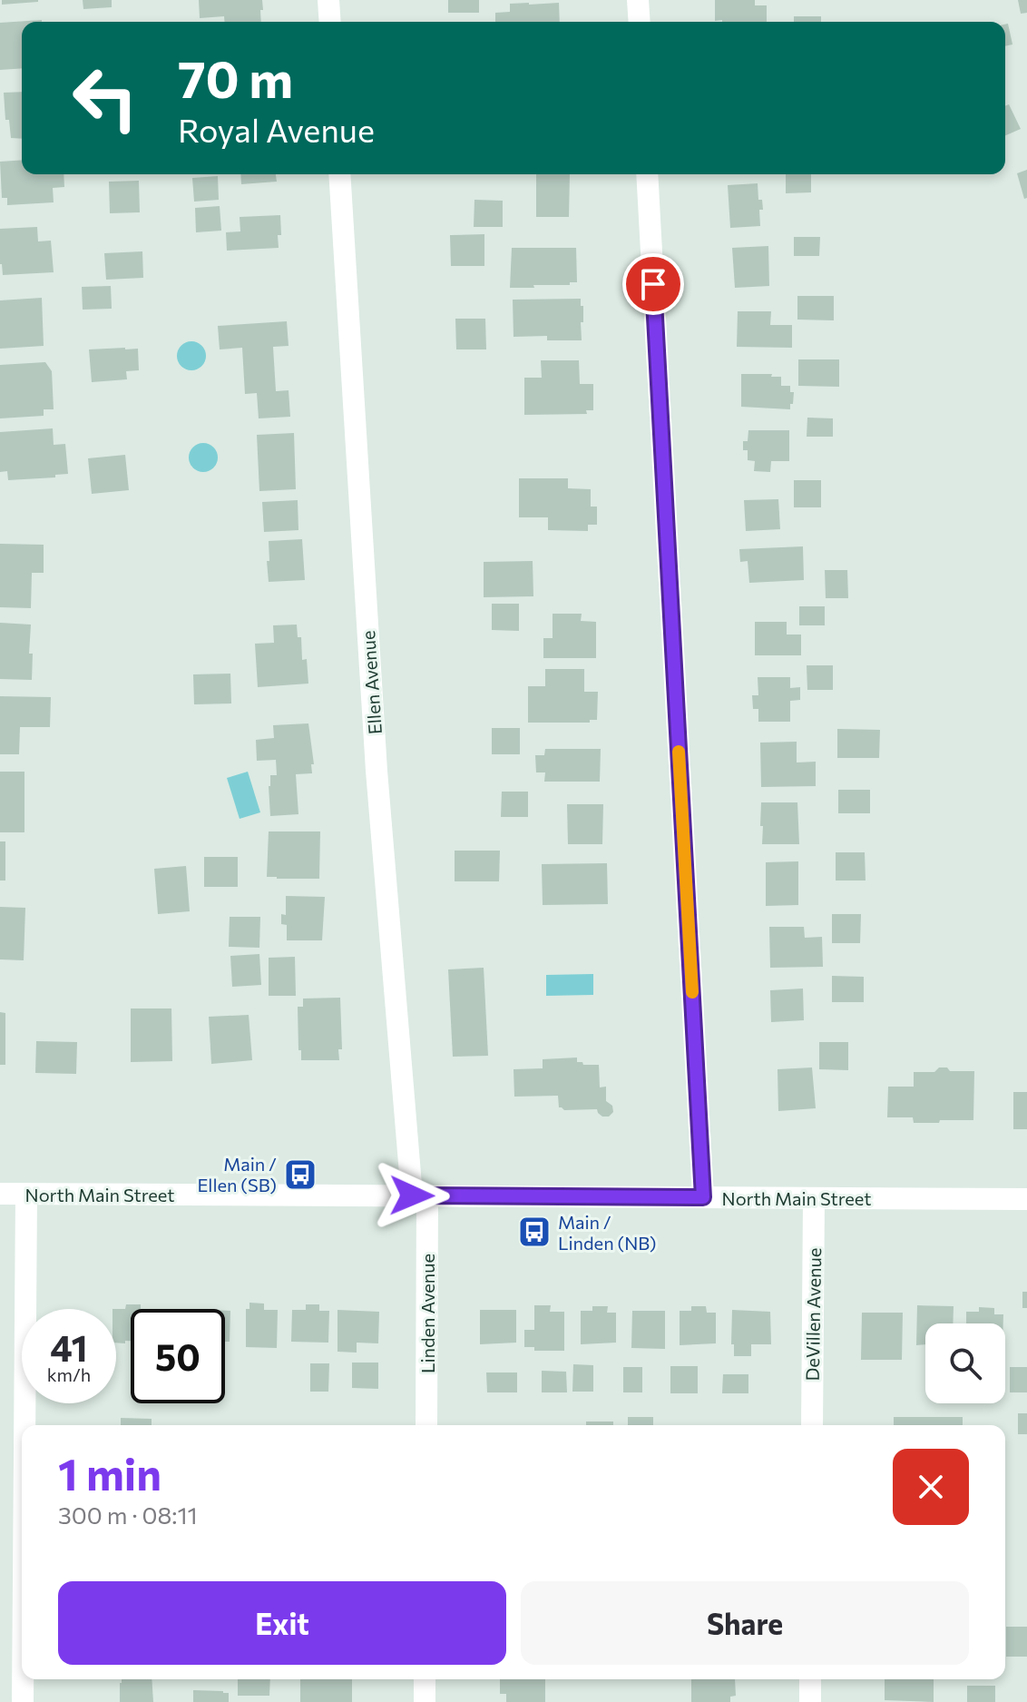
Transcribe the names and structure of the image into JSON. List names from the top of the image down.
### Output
{
  "streets": {
    "street": [
      "Ellen Avenue",
      "North Main Street",
      "Linden Avenue",
      "DeVillen Avenue"
    ]
  },
  "crossings": [
    ["Ellen Avenue", "North Main Street"],
    ["Ellen Avenue", "Linden Avenue"],
    ["North Main Street", "Linden Avenue"],
    ["North Main Street", "DeVillen Avenue"]
  ],
  "places": {
    "bus stop": ["Main / Ellen (SB)", "Main / Linden (NB)"]
  },
  "page": {
    "turn": ["70 m", "Royal Avenue"],
    "speed": "41 km/h",
    "limit": "50",
    "heading": ["1 min", "300 m · 08:11"],
    "buttons": ["Exit", "Share"]
  }
}
